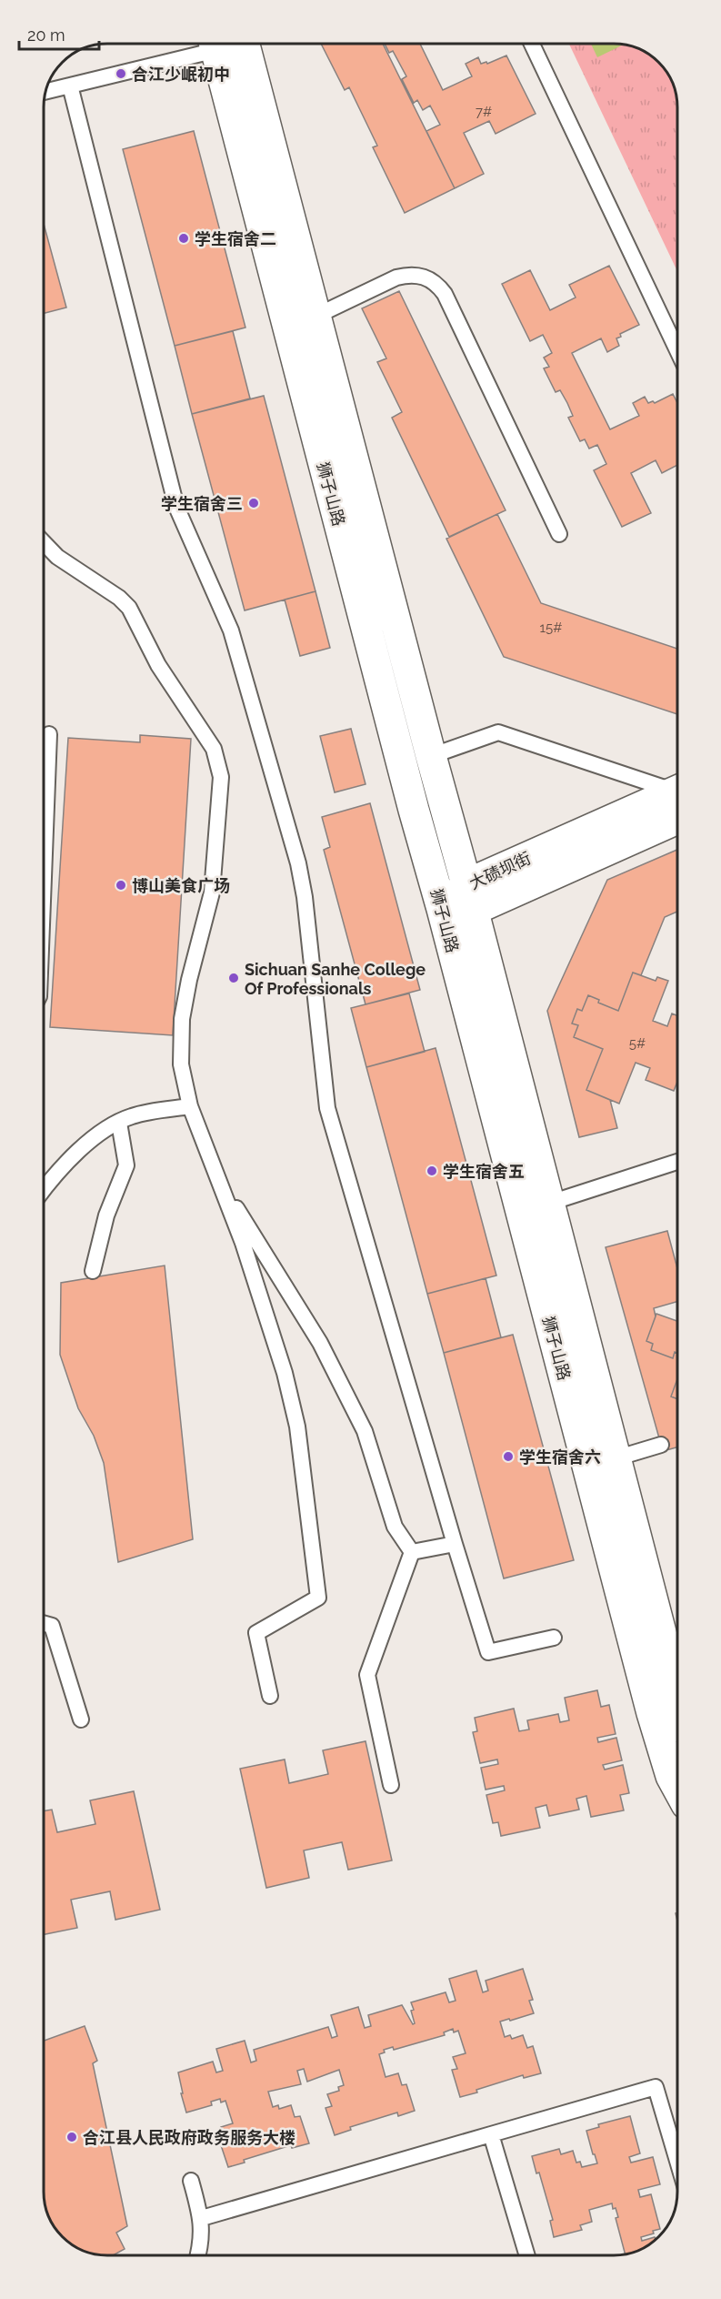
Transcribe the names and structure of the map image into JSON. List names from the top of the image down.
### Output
{
  "streets": {
    "street": ["狮子山路", "大碛坝街"]
  },
  "crossings": [
    ["狮子山路", "大碛坝街"]
  ],
  "places": [
    "合江少岷初中",
    "学生宿舍二",
    "学生宿舍三",
    "博山美食广场",
    "Sichuan Sanhe College Of Professionals",
    "学生宿舍五",
    "学生宿舍六",
    "合江县人民政府政务服务大楼"
  ],
  "house_numbers": ["7#", "15#", "5#"],
  "scale_bar": "20 m"
}
